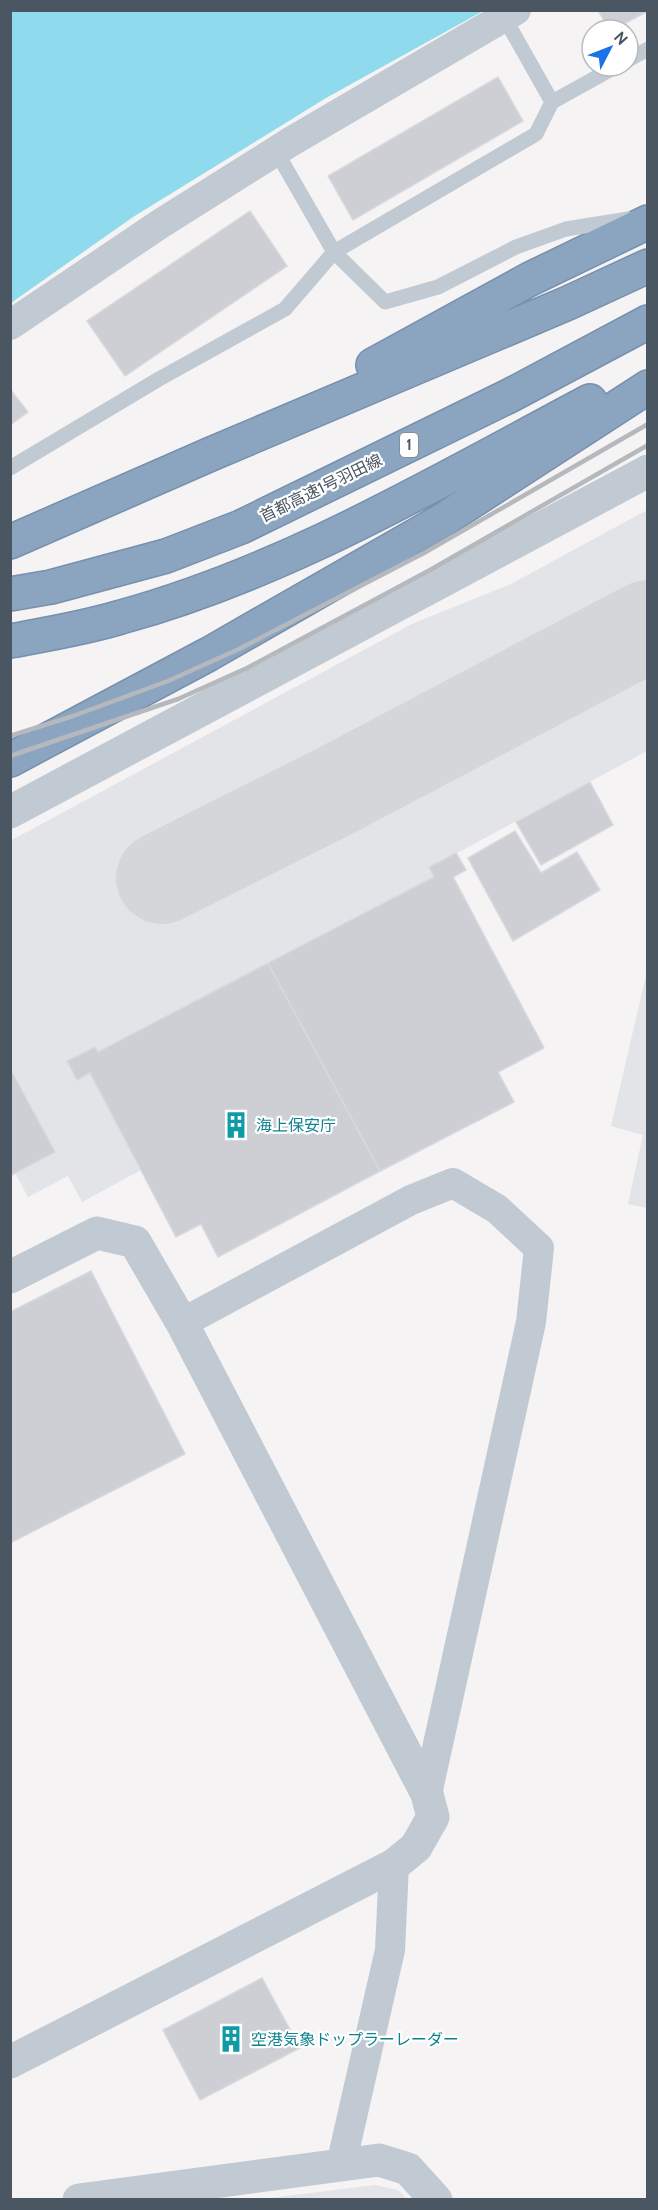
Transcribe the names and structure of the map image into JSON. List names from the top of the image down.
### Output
{
  "streets": {
    "highway": ["1", "首都高速1号羽田線"]
  },
  "places": {
    "building": ["海上保安庁", "空港気象ドップラーレーダー"]
  },
  "north": "top right"
}
